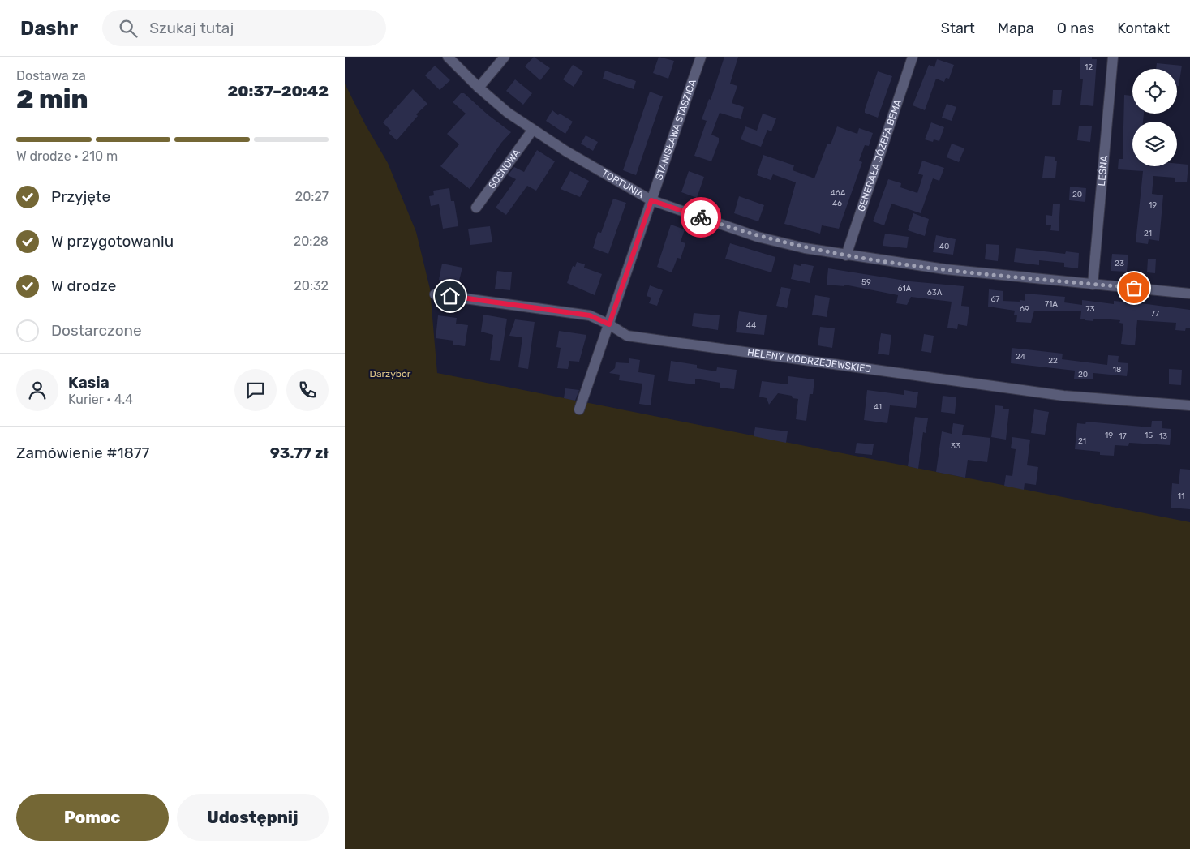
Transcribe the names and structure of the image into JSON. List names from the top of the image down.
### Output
{
  "streets": {
    "street": [
      "STANISŁAWA STASZICA",
      "GENERAŁA JÓZEFA BEMA",
      "SOSNOWA",
      "LEŚNA",
      "TORTUNIA",
      "HELENY MODRZEJEWSKIEJ"
    ]
  },
  "crossings": [
    ["STANISŁAWA STASZICA", "TORTUNIA"],
    ["STANISŁAWA STASZICA", "HELENY MODRZEJEWSKIEJ"],
    ["GENERAŁA JÓZEFA BEMA", "TORTUNIA"],
    ["SOSNOWA", "TORTUNIA"],
    ["LEŚNA", "TORTUNIA"]
  ],
  "parks": ["Darzybór"],
  "house_numbers": [
    "12",
    "46A",
    "20",
    "46",
    "19",
    "21",
    "40",
    "23",
    "59",
    "61A",
    "63A",
    "67",
    "71A",
    "69",
    "73",
    "77",
    "44",
    "24",
    "22",
    "18",
    "20",
    "41",
    "19",
    "15",
    "17",
    "13",
    "21",
    "33",
    "11"
  ],
  "page": {
    "header": "Dashr",
    "search": "Szukaj tutaj",
    "nav": [
      "Start",
      "Mapa",
      "O nas",
      "Kontakt"
    ],
    "heading": ["2 min", "Dostawa za", "20:37–20:42"],
    "panel": [
      "Kasia",
      "Kurier · 4.4",
      "Zamówienie #1877",
      "93.77 zł"
    ],
    "bar": "W drodze · 210 m",
    "list": [
      ["Przyjęte", "20:27"],
      ["W przygotowaniu", "20:28"],
      ["W drodze", "20:32"],
      "Dostarczone"
    ],
    "buttons": ["Pomoc", "Udostępnij"]
  }
}
